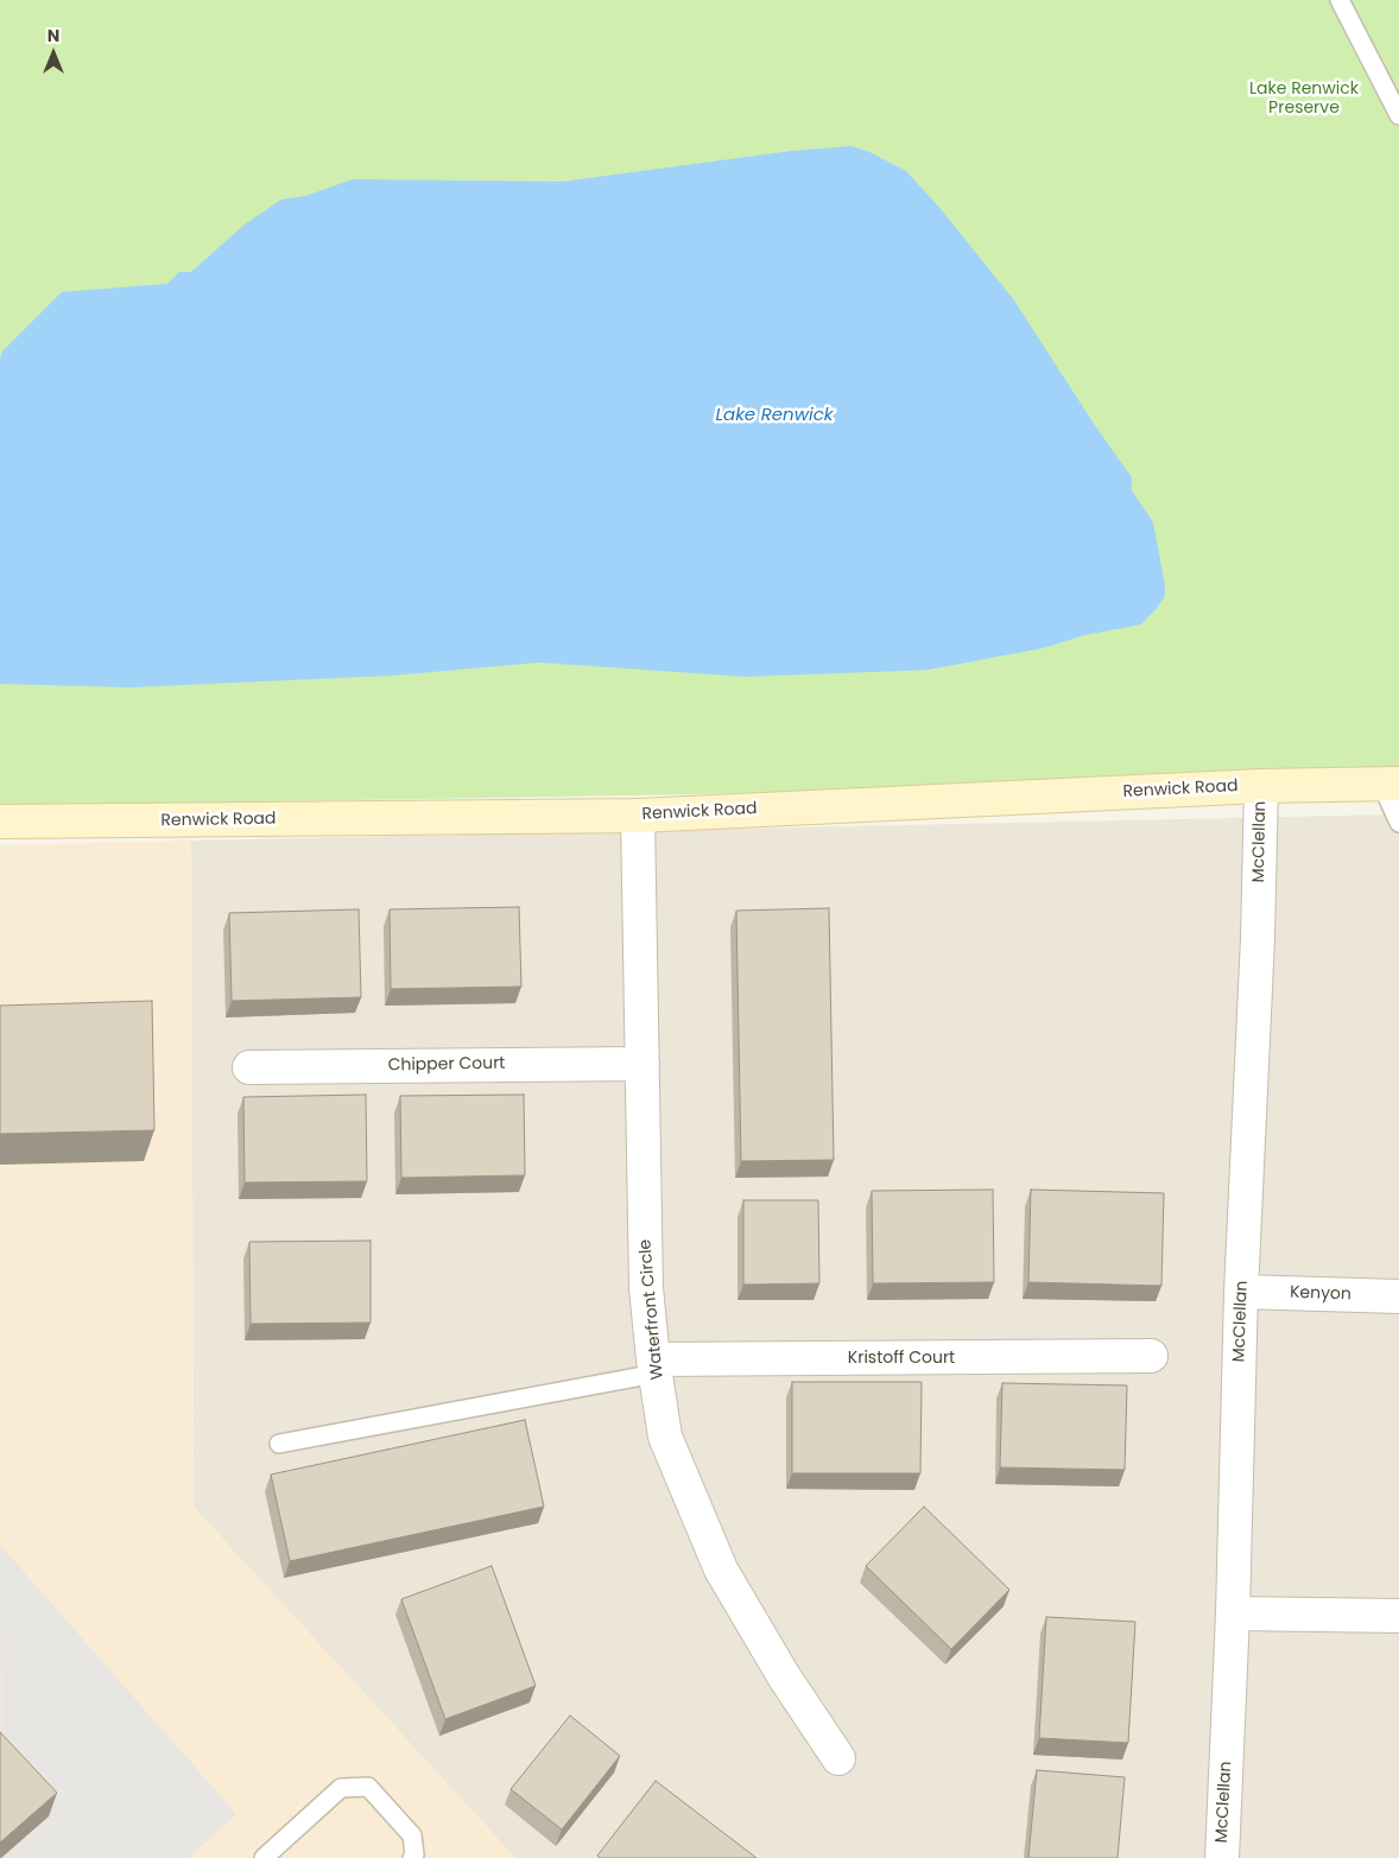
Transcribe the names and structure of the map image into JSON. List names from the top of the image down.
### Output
{
  "streets": {
    "street": [
      "Renwick Road",
      "McClellan",
      "Chipper Court",
      "Kenyon",
      "Waterfront Circle",
      "Kristoff Court"
    ]
  },
  "crossings": [
    ["Renwick Road", "McClellan"],
    ["Renwick Road", "Waterfront Circle"],
    ["McClellan", "Kenyon"],
    ["Chipper Court", "Waterfront Circle"],
    ["Waterfront Circle", "Kristoff Court"]
  ],
  "water": ["Lake Renwick"],
  "parks": ["Lake Renwick Preserve"],
  "north": "top"
}
